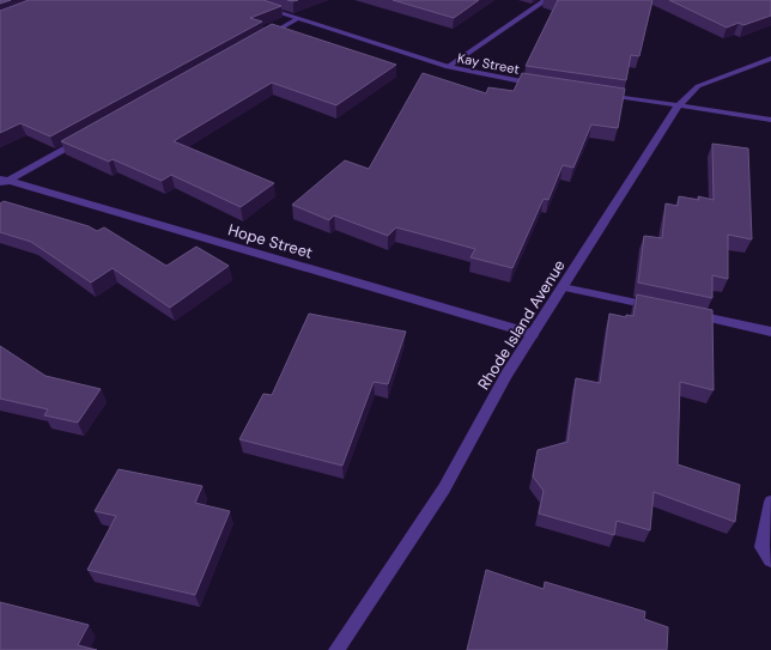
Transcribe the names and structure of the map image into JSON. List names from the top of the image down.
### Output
{
  "streets": {
    "street": ["Kay Street", "Hope Street", "Rhode Island Avenue"]
  },
  "crossings": [
    ["Hope Street", "Rhode Island Avenue"]
  ]
}
